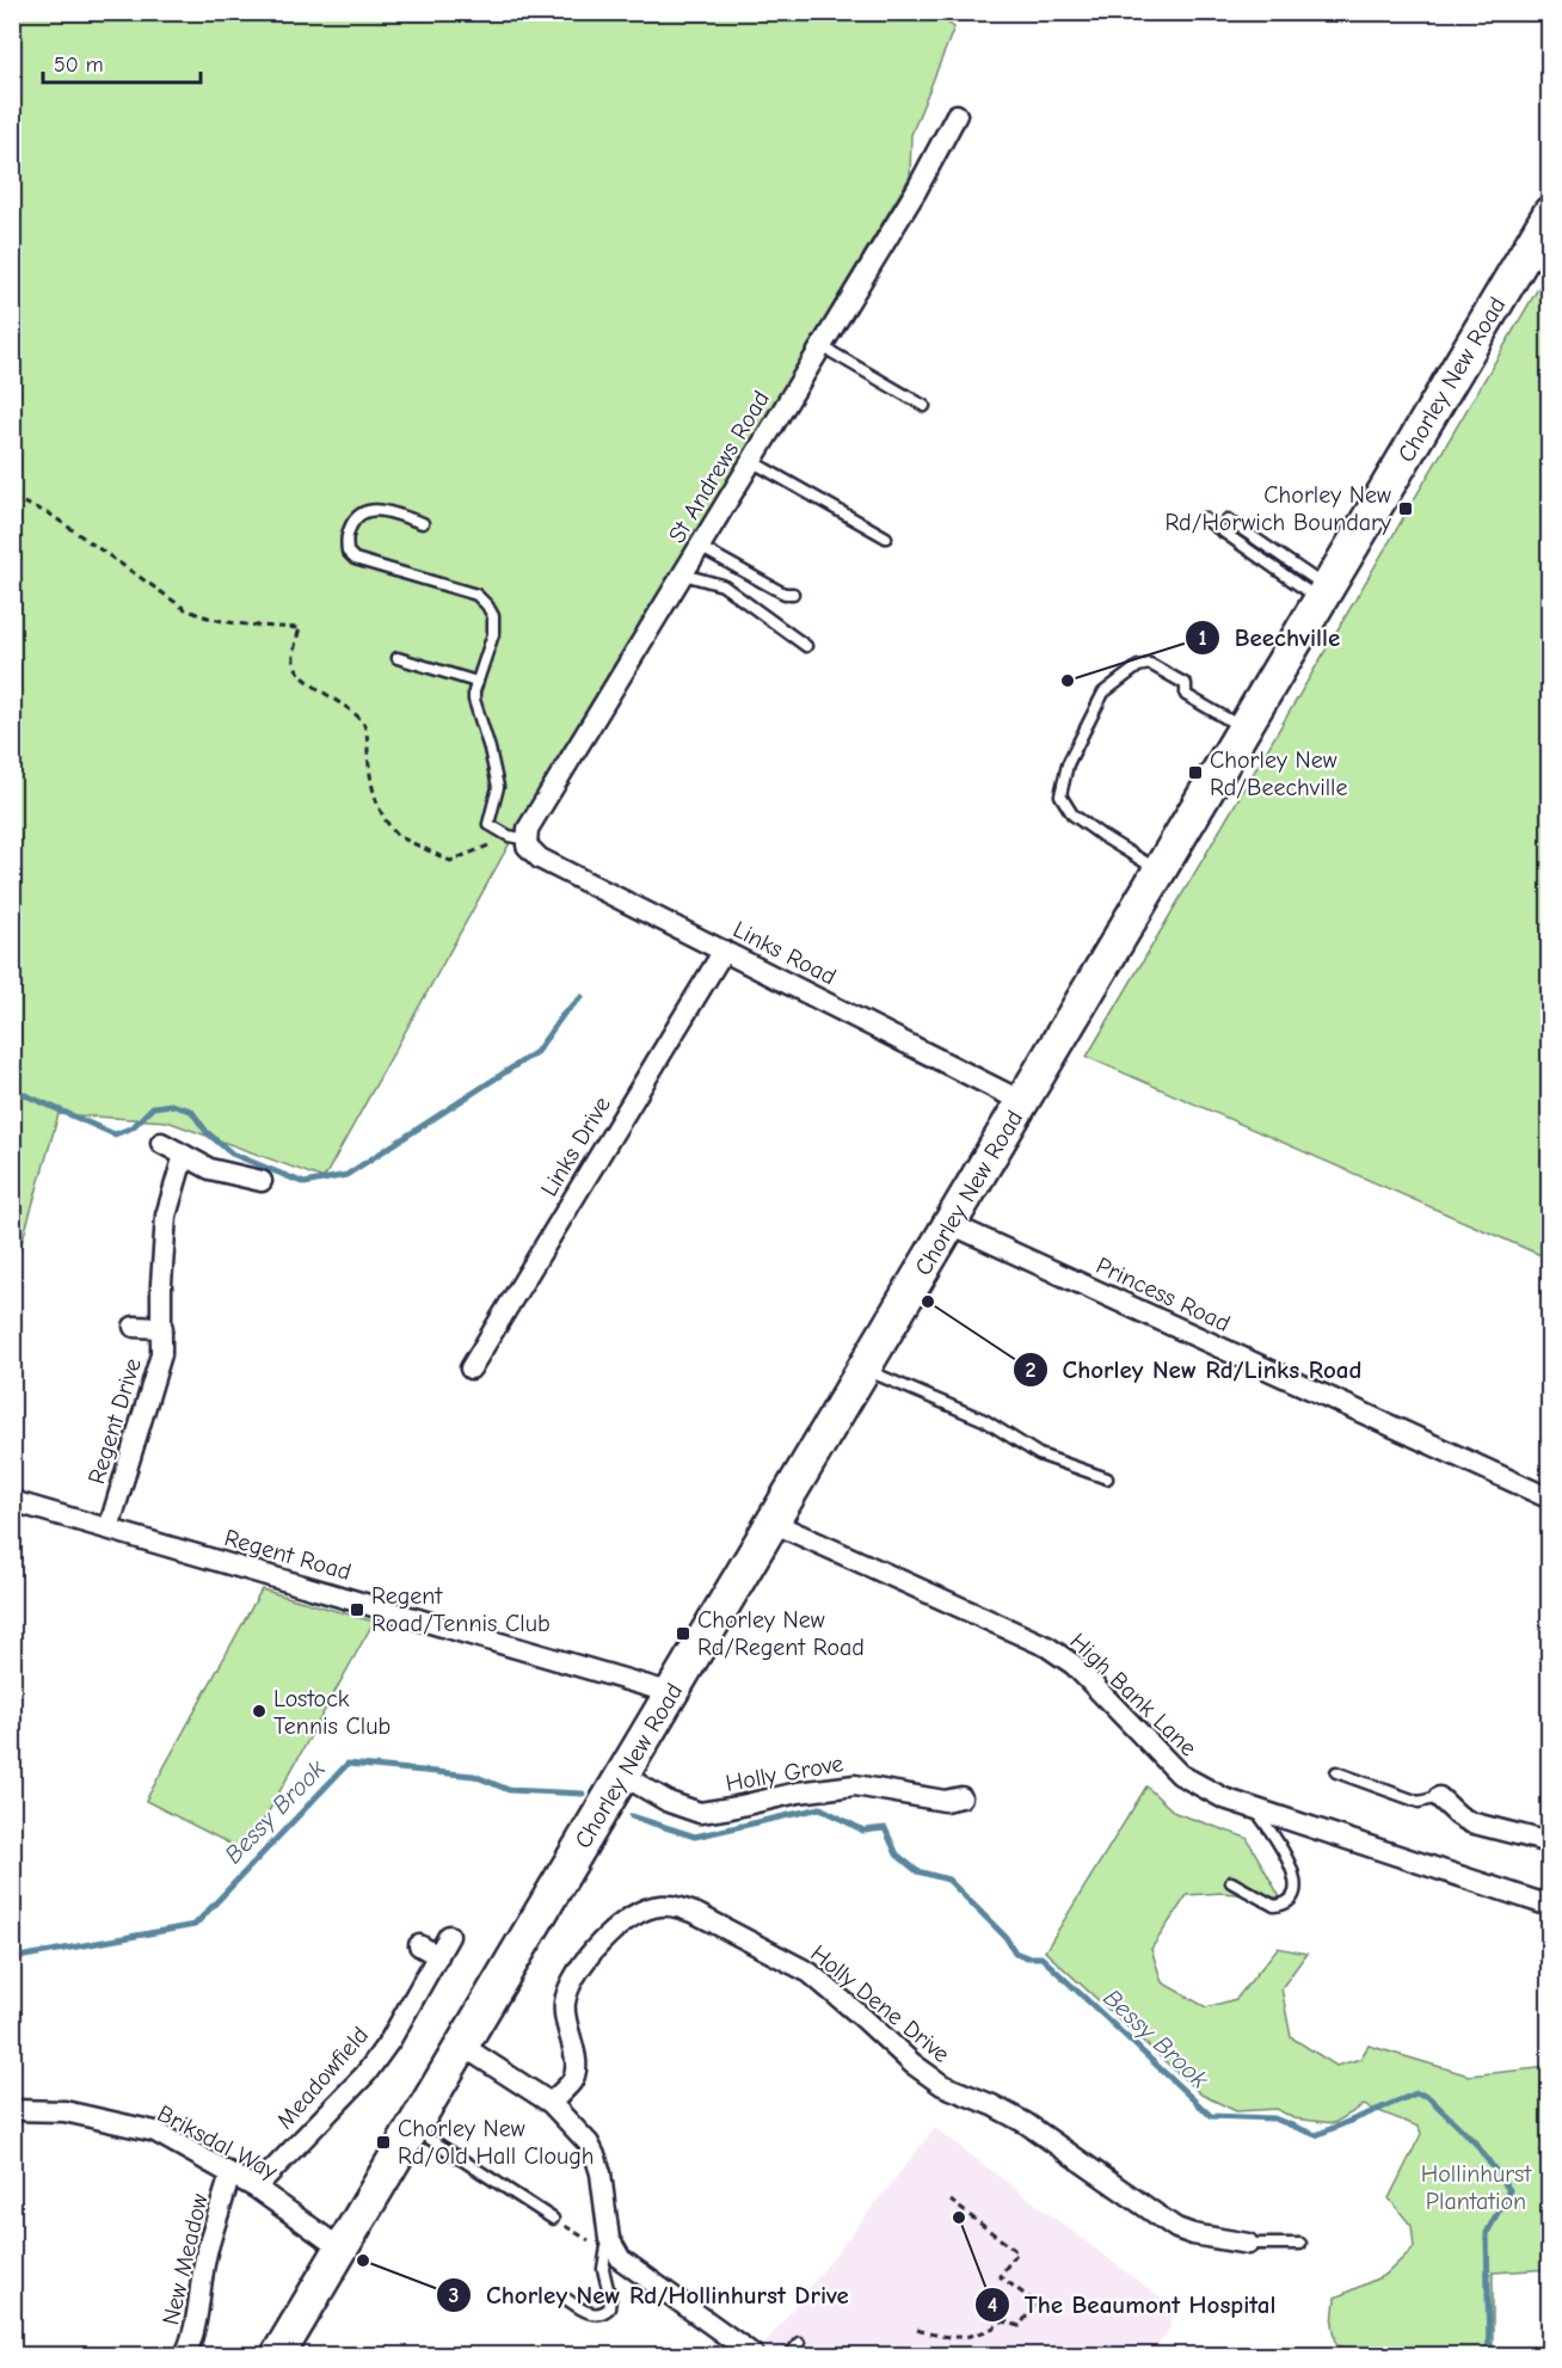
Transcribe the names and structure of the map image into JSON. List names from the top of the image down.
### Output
{
  "streets": {
    "highway": ["Chorley New Road"],
    "street": [
      "St Andrews Road",
      "Links Road",
      "Links Drive",
      "Princess Road",
      "Regent Drive",
      "Regent Road",
      "High Bank Lane",
      "Holly Grove",
      "Holly Dene Drive",
      "Meadowfield",
      "Briksdal Way",
      "New Meadow"
    ]
  },
  "crossings": [
    ["Chorley New Road", "Links Road"],
    ["Chorley New Road", "Princess Road"],
    ["Chorley New Road", "Regent Road"],
    ["Chorley New Road", "High Bank Lane"],
    ["Chorley New Road", "Holly Grove"],
    ["Chorley New Road", "Briksdal Way"],
    ["St Andrews Road", "Links Road"],
    ["Links Road", "Links Drive"],
    ["Regent Drive", "Regent Road"],
    ["Meadowfield", "Briksdal Way"],
    ["Briksdal Way", "New Meadow"]
  ],
  "water": ["Bessy Brook"],
  "parks": ["Hollinhurst Plantation"],
  "places": {
    "transit": [
      "Chorley New Rd/Horwich Boundary",
      "Chorley New Rd/Beechville",
      "Regent Road/Tennis Club",
      "Chorley New Rd/Regent Road",
      "Chorley New Rd/Old Hall Clough"
    ],
    "other": [
      "Beechville",
      "Chorley New Rd/Links Road",
      "Lostock Tennis Club",
      "The Beaumont Hospital",
      "Chorley New Rd/Hollinhurst Drive"
    ]
  },
  "scale_bar": "50 m"
}
